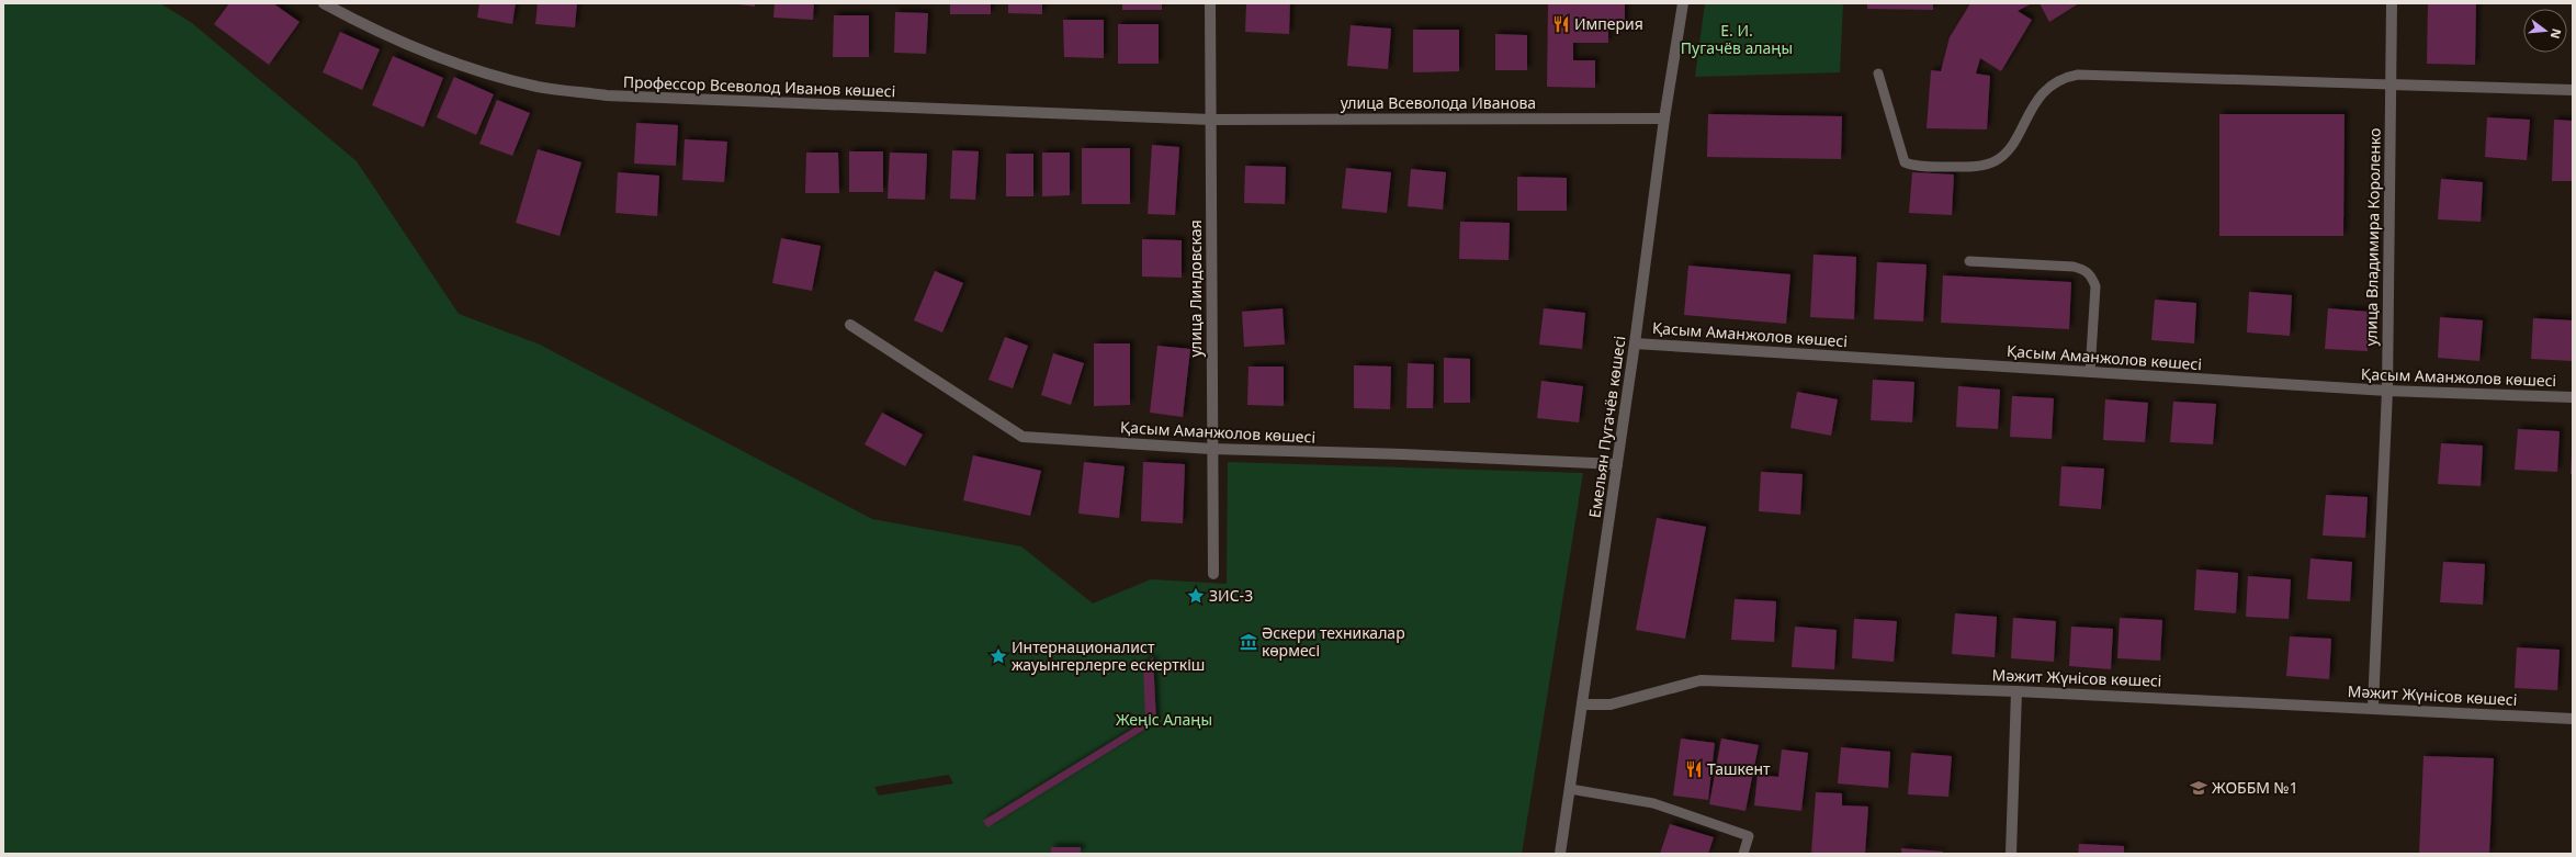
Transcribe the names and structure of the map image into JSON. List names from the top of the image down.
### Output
{
  "streets": {
    "street": [
      "Профессор Всеволод Иванов көшесі",
      "улица Всеволода Иванова",
      "улица Владимира Короленко",
      "улица Линдовская",
      "Қасым Аманжолов көшесі",
      "Емельян Пугачёв көшесі",
      "Мәжит Жүнісов көшесі"
    ]
  },
  "crossings": [
    ["Профессор Всеволод Иванов көшесі", "улица Всеволода Иванова"],
    ["Профессор Всеволод Иванов көшесі", "улица Линдовская"],
    ["улица Всеволода Иванова", "улица Линдовская"],
    ["улица Всеволода Иванова", "Емельян Пугачёв көшесі"],
    ["улица Владимира Короленко", "Қасым Аманжолов көшесі"],
    ["улица Владимира Короленко", "Мәжит Жүнісов көшесі"],
    ["улица Линдовская", "Қасым Аманжолов көшесі"],
    ["Қасым Аманжолов көшесі", "Емельян Пугачёв көшесі"],
    ["Емельян Пугачёв көшесі", "Мәжит Жүнісов көшесі"]
  ],
  "parks": ["Е. И. Пугачёв алаңы", "Жеңіс Алаңы"],
  "places": {
    "restaurant": ["Империя", "Ташкент"],
    "place": ["ЗИС-3", "Интернационалист жауынгерлерге ескерткіш"],
    "museum": ["Әскери техникалар көрмесі"],
    "school or university": ["ЖОББМ №1"]
  },
  "north": "right"
}
